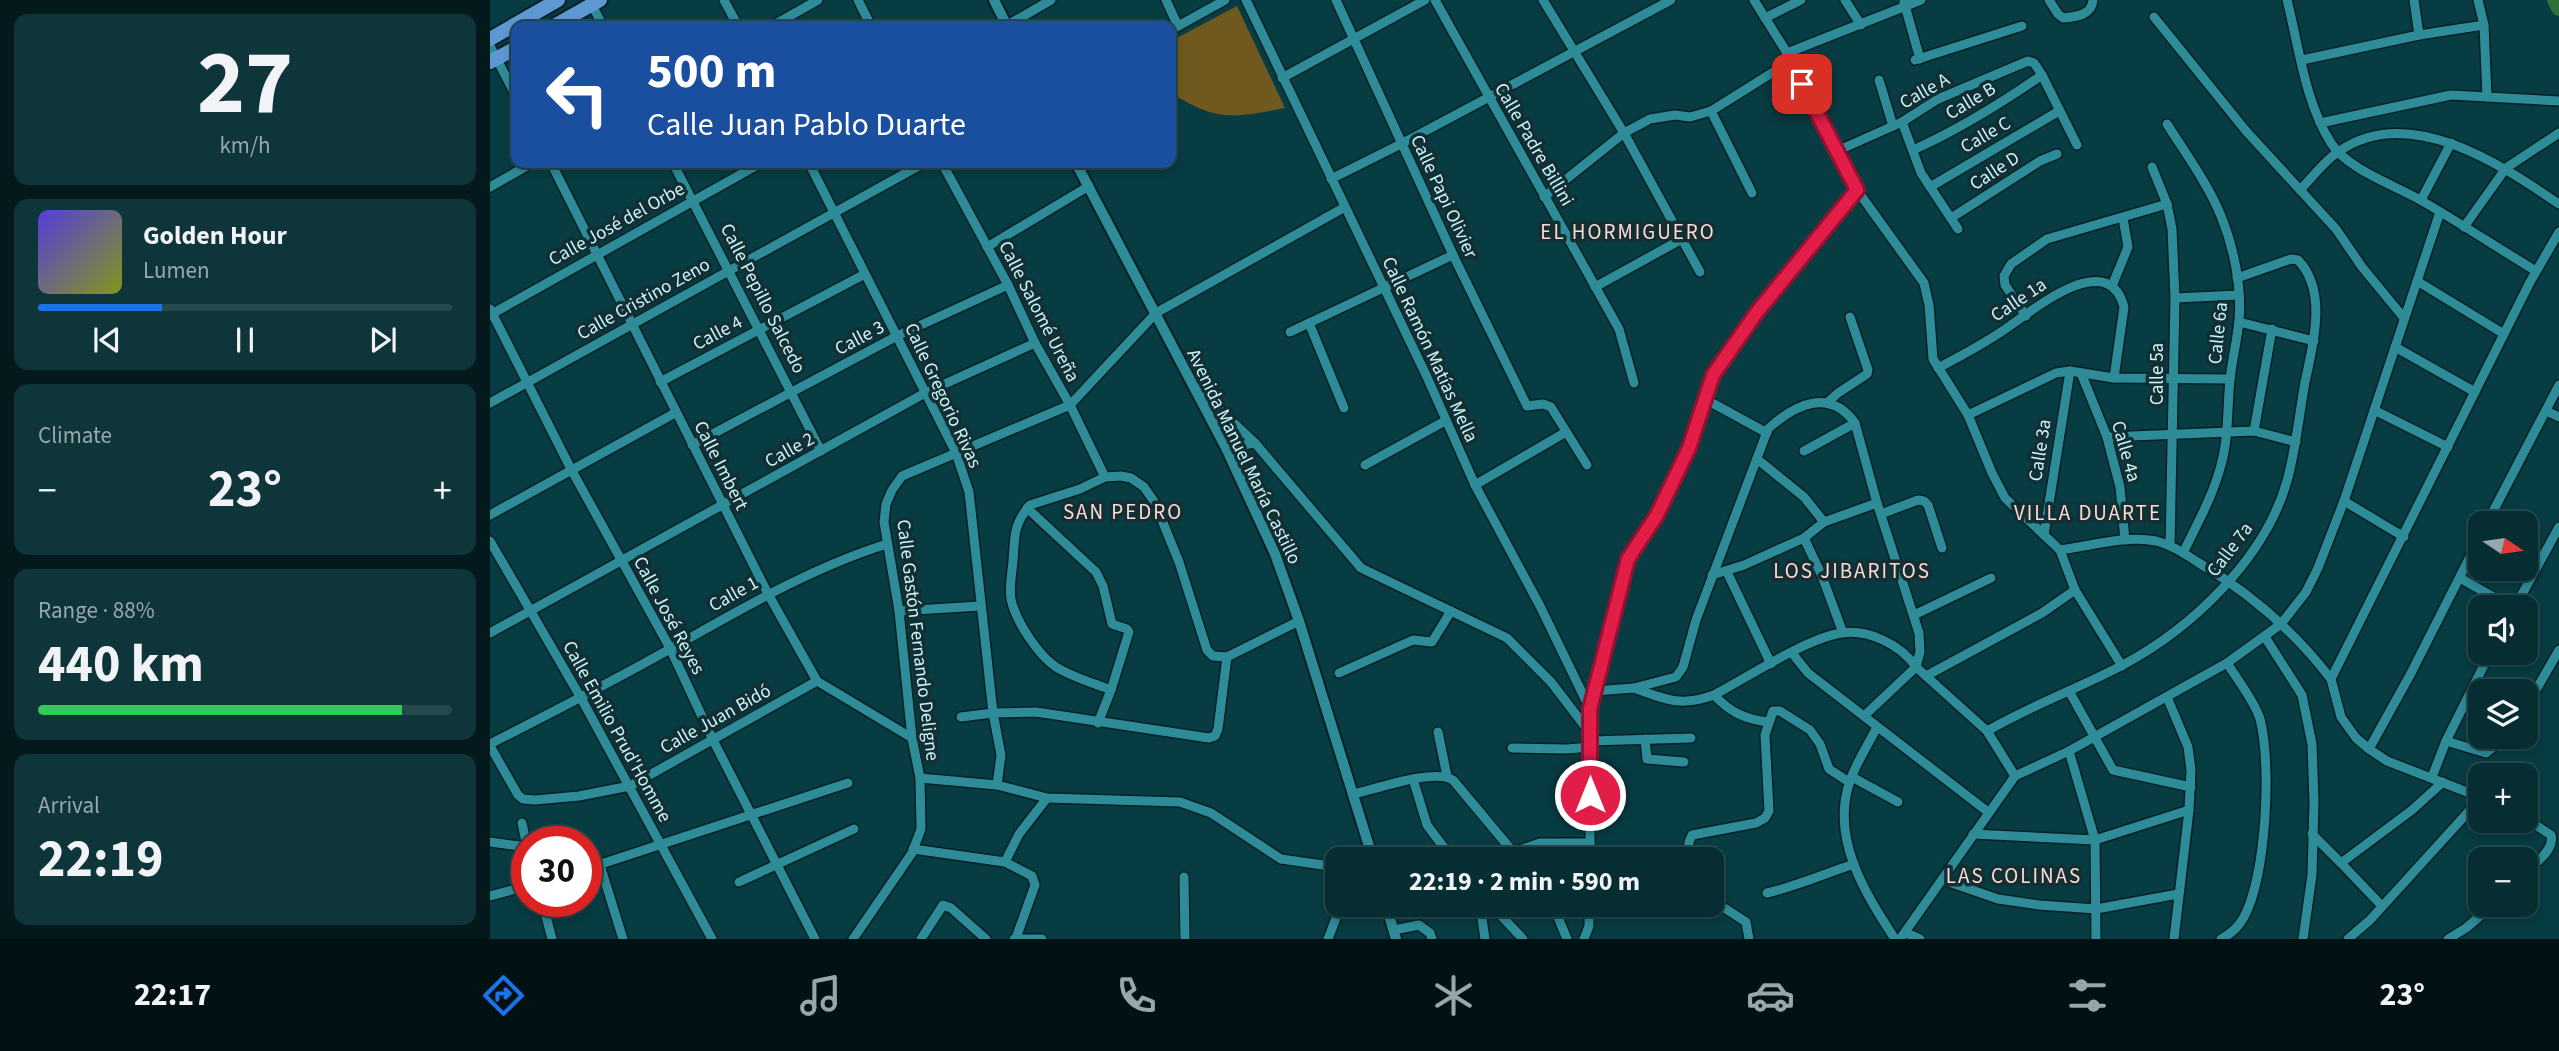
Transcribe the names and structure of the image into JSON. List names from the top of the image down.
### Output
{
  "streets": {
    "street": [
      "Calle A",
      "Calle B",
      "Calle C",
      "Calle Padre Billini",
      "Calle D",
      "Calle Papi Olivier",
      "Calle José del Orbe",
      "Calle Cristino Zeno",
      "Calle Pepillo Salcedo",
      "Calle 1a",
      "Calle Salomé Ureña",
      "Calle 4",
      "Calle 6a",
      "Calle 3",
      "Calle Ramón Matías Mella",
      "Calle 5a",
      "Calle Gregorio Rivas",
      "Calle 2",
      "Calle 3a",
      "Calle 4a",
      "Avenida Manuel María Castillo",
      "Calle Imbert",
      "Calle 7a",
      "Calle 1",
      "Calle José Reyes",
      "Calle Gastón Fernando Deligne",
      "Calle Juan Bidó",
      "Calle Emilio Prud'Homme"
    ]
  },
  "crossings": [
    ["Calle A", "Calle B"],
    ["Calle José del Orbe", "Calle Pepillo Salcedo"],
    ["Calle José del Orbe", "Calle Imbert"],
    ["Calle José del Orbe", "Calle José Reyes"],
    ["Calle Cristino Zeno", "Calle Pepillo Salcedo"],
    ["Calle Cristino Zeno", "Calle Gregorio Rivas"],
    ["Calle Cristino Zeno", "Calle Imbert"],
    ["Calle Cristino Zeno", "Calle José Reyes"],
    ["Calle Pepillo Salcedo", "Calle 4"],
    ["Calle Pepillo Salcedo", "Calle 3"],
    ["Calle Pepillo Salcedo", "Calle 2"],
    ["Calle Salomé Ureña", "Calle 3"],
    ["Calle Salomé Ureña", "Calle 2"],
    ["Calle Salomé Ureña", "Calle Gastón Fernando Deligne"],
    ["Calle 4", "Calle Gregorio Rivas"],
    ["Calle 4", "Calle Imbert"],
    ["Calle 6a", "Calle 7a"],
    ["Calle 3", "Calle Gregorio Rivas"],
    ["Calle 3", "Calle Imbert"],
    ["Calle Ramón Matías Mella", "Calle Gastón Fernando Deligne"],
    ["Calle Gregorio Rivas", "Calle 2"],
    ["Calle Gregorio Rivas", "Calle Gastón Fernando Deligne"],
    ["Calle 2", "Calle Imbert"],
    ["Calle 2", "Calle José Reyes"],
    ["Calle 2", "Calle Emilio Prud'Homme"],
    ["Avenida Manuel María Castillo", "Calle Gastón Fernando Deligne"],
    ["Calle Imbert", "Calle 1"],
    ["Calle Imbert", "Calle Gastón Fernando Deligne"],
    ["Calle Imbert", "Calle Juan Bidó"],
    ["Calle 1", "Calle José Reyes"],
    ["Calle 1", "Calle Gastón Fernando Deligne"],
    ["Calle 1", "Calle Emilio Prud'Homme"],
    ["Calle José Reyes", "Calle Juan Bidó"],
    ["Calle Juan Bidó", "Calle Emilio Prud'Homme"]
  ],
  "districts": [
    "EL HORMIGUERO",
    "SAN PEDRO",
    "VILLA DUARTE",
    "LOS JIBARITOS",
    "LAS COLINAS"
  ],
  "north": "right",
  "page": {
    "tile": [
      ["27", "km/h"],
      "Climate",
      ["Range · 88%", "440 km"],
      ["Arrival", "22:19"]
    ],
    "turn": ["500 m", "Calle Juan Pablo Duarte"],
    "song": ["Golden Hour", "Lumen"],
    "heat": ["−", "23°", "+"],
    "map_buttons": ["+", "−"],
    "limit": "30",
    "trip": "22:19 · 2 min · 590 m",
    "tabs": ["22:17", "23°"]
  }
}
